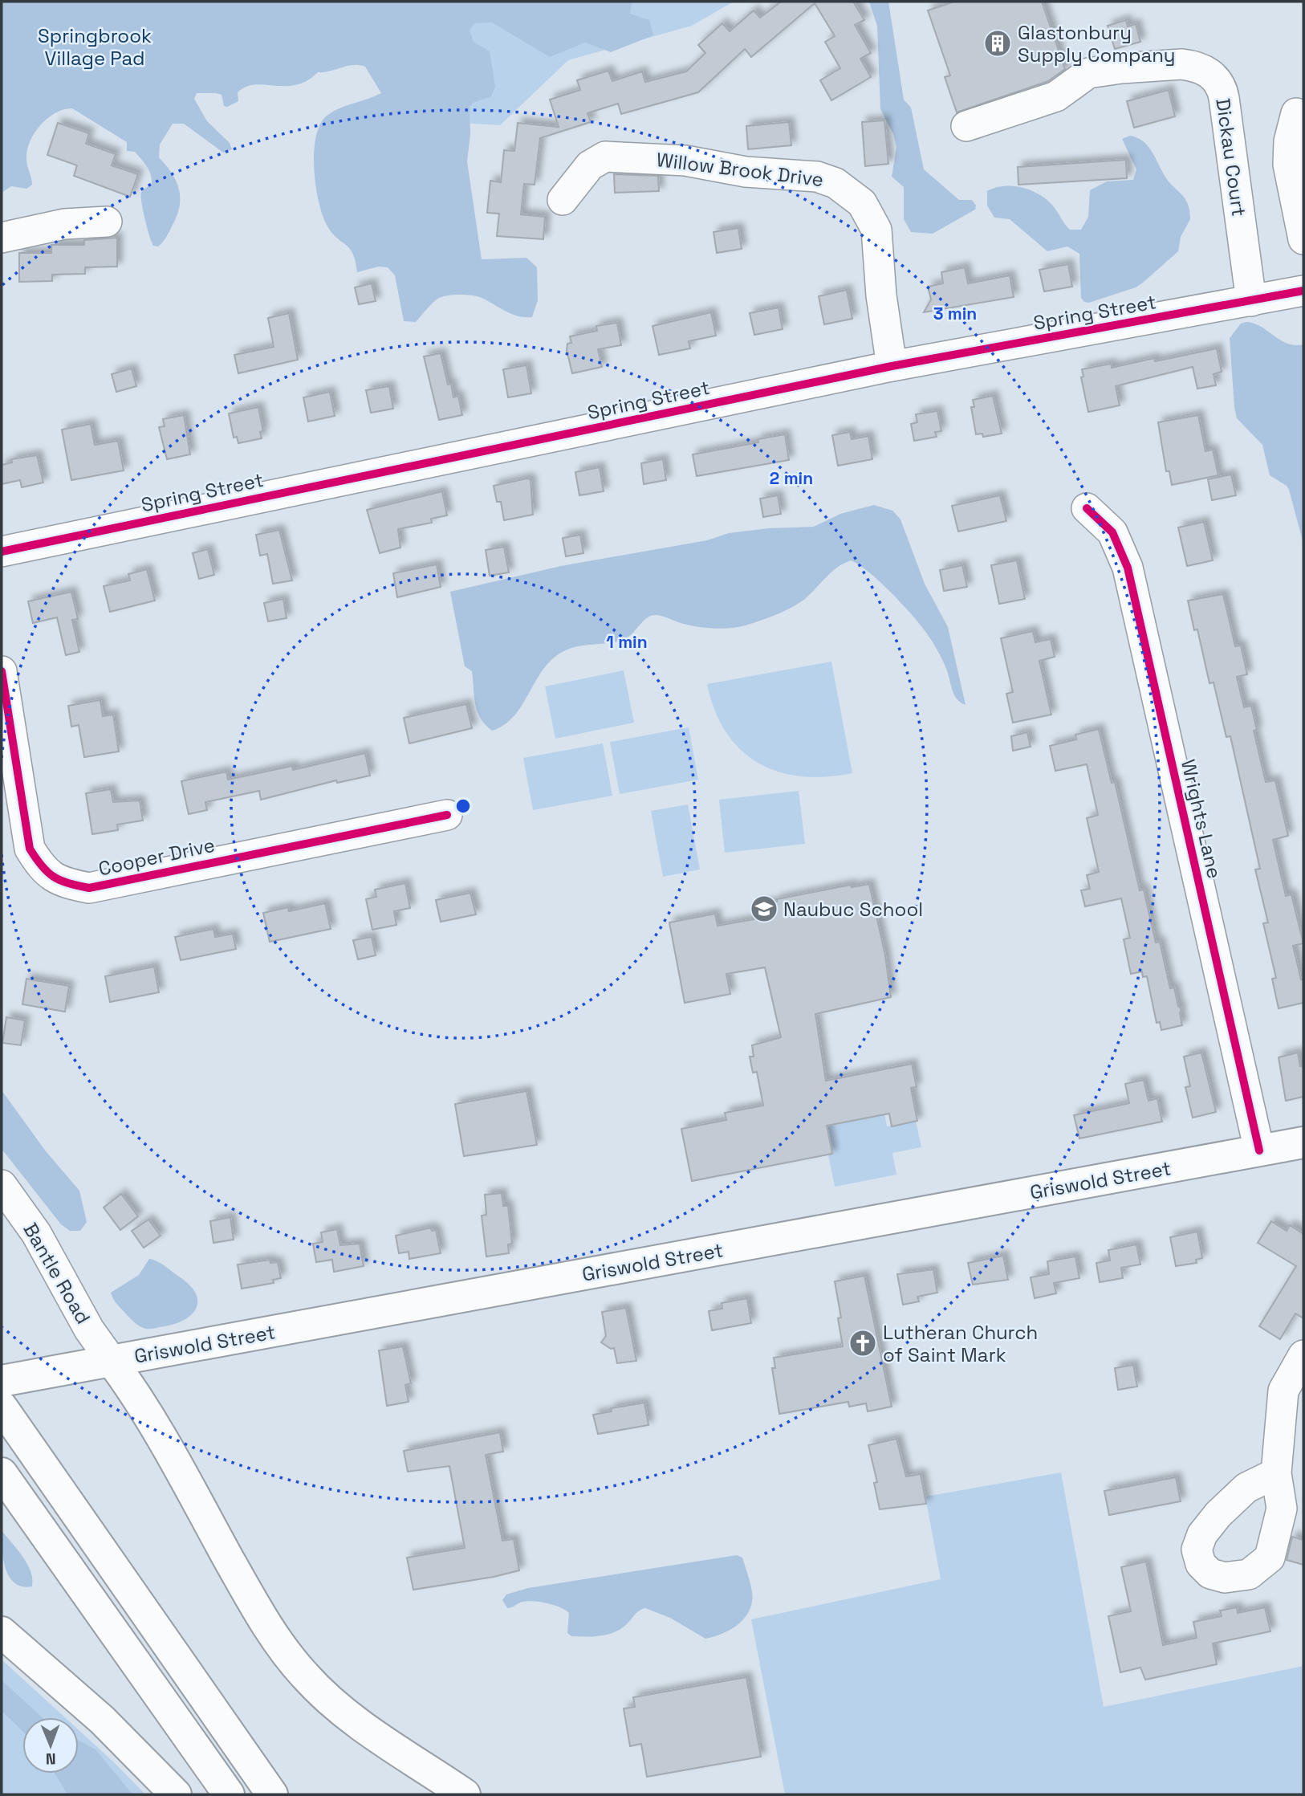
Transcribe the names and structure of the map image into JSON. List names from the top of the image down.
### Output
{
  "streets": {
    "main road": ["Griswold Street"],
    "street": [
      "Dickau Court",
      "Willow Brook Drive",
      "Spring Street",
      "Wrights Lane",
      "Cooper Drive",
      "Bantle Road"
    ]
  },
  "crossings": [
    ["Dickau Court", "Spring Street"],
    ["Willow Brook Drive", "Spring Street"],
    ["Wrights Lane", "Griswold Street"],
    ["Griswold Street", "Bantle Road"]
  ],
  "parks": ["Springbrook Village Pad"],
  "places": {
    "building": ["Glastonbury Supply Company"],
    "school or university": ["Naubuc School"],
    "church": ["Lutheran Church of Saint Mark"]
  },
  "north": "bottom",
  "rings": ["3 min", "2 min", "1 min"]
}
